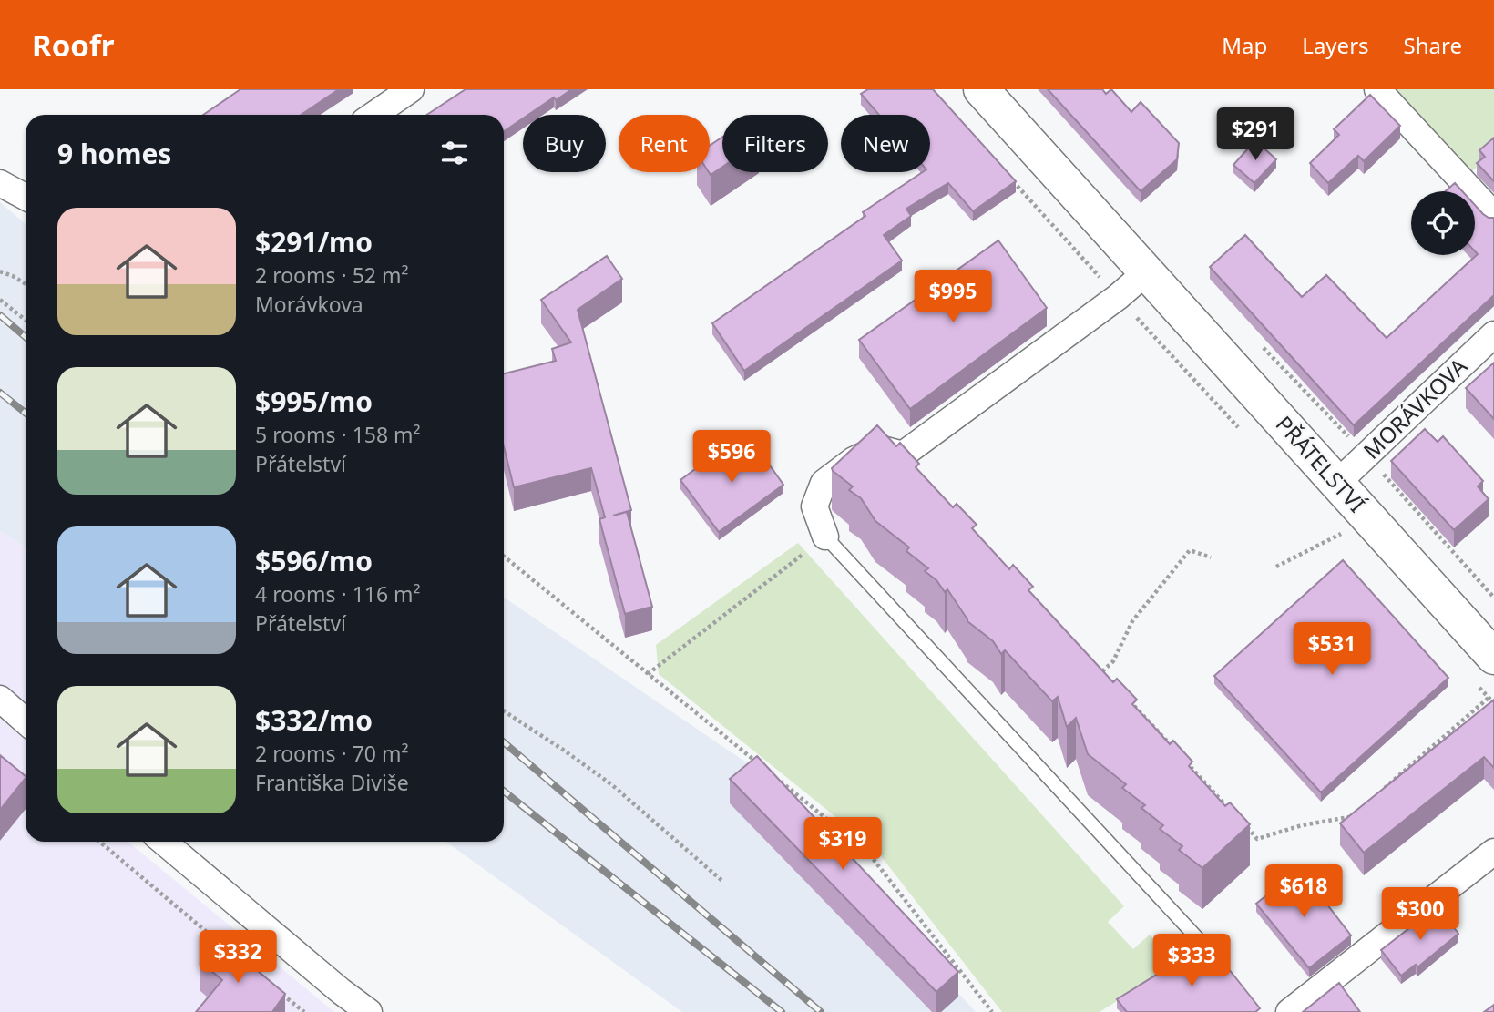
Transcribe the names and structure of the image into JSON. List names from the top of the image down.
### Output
{
  "streets": {
    "main road": ["PŘÁTELSTVÍ"],
    "street": ["MORÁVKOVA"]
  },
  "crossings": [
    ["MORÁVKOVA", "PŘÁTELSTVÍ"]
  ],
  "page": {
    "header": "Roofr",
    "nav": ["Map", "Layers", "Share"],
    "price": [
      "$291",
      "$995",
      "$596",
      "$531",
      "$319",
      "$618",
      "$300",
      "$332",
      "$333"
    ],
    "chip": [
      "Buy",
      "Rent",
      "Filters",
      "New"
    ],
    "heading": "9 homes",
    "list": [
      {
        "name": "$291/mo",
        "note": "2 rooms · 52 m² · Morávkova"
      },
      {
        "name": "$995/mo",
        "note": "5 rooms · 158 m² · Přátelství"
      },
      {
        "name": "$596/mo",
        "note": "4 rooms · 116 m² · Přátelství"
      },
      {
        "name": "$332/mo",
        "note": "2 rooms · 70 m² · Františka Diviše"
      }
    ]
  }
}
